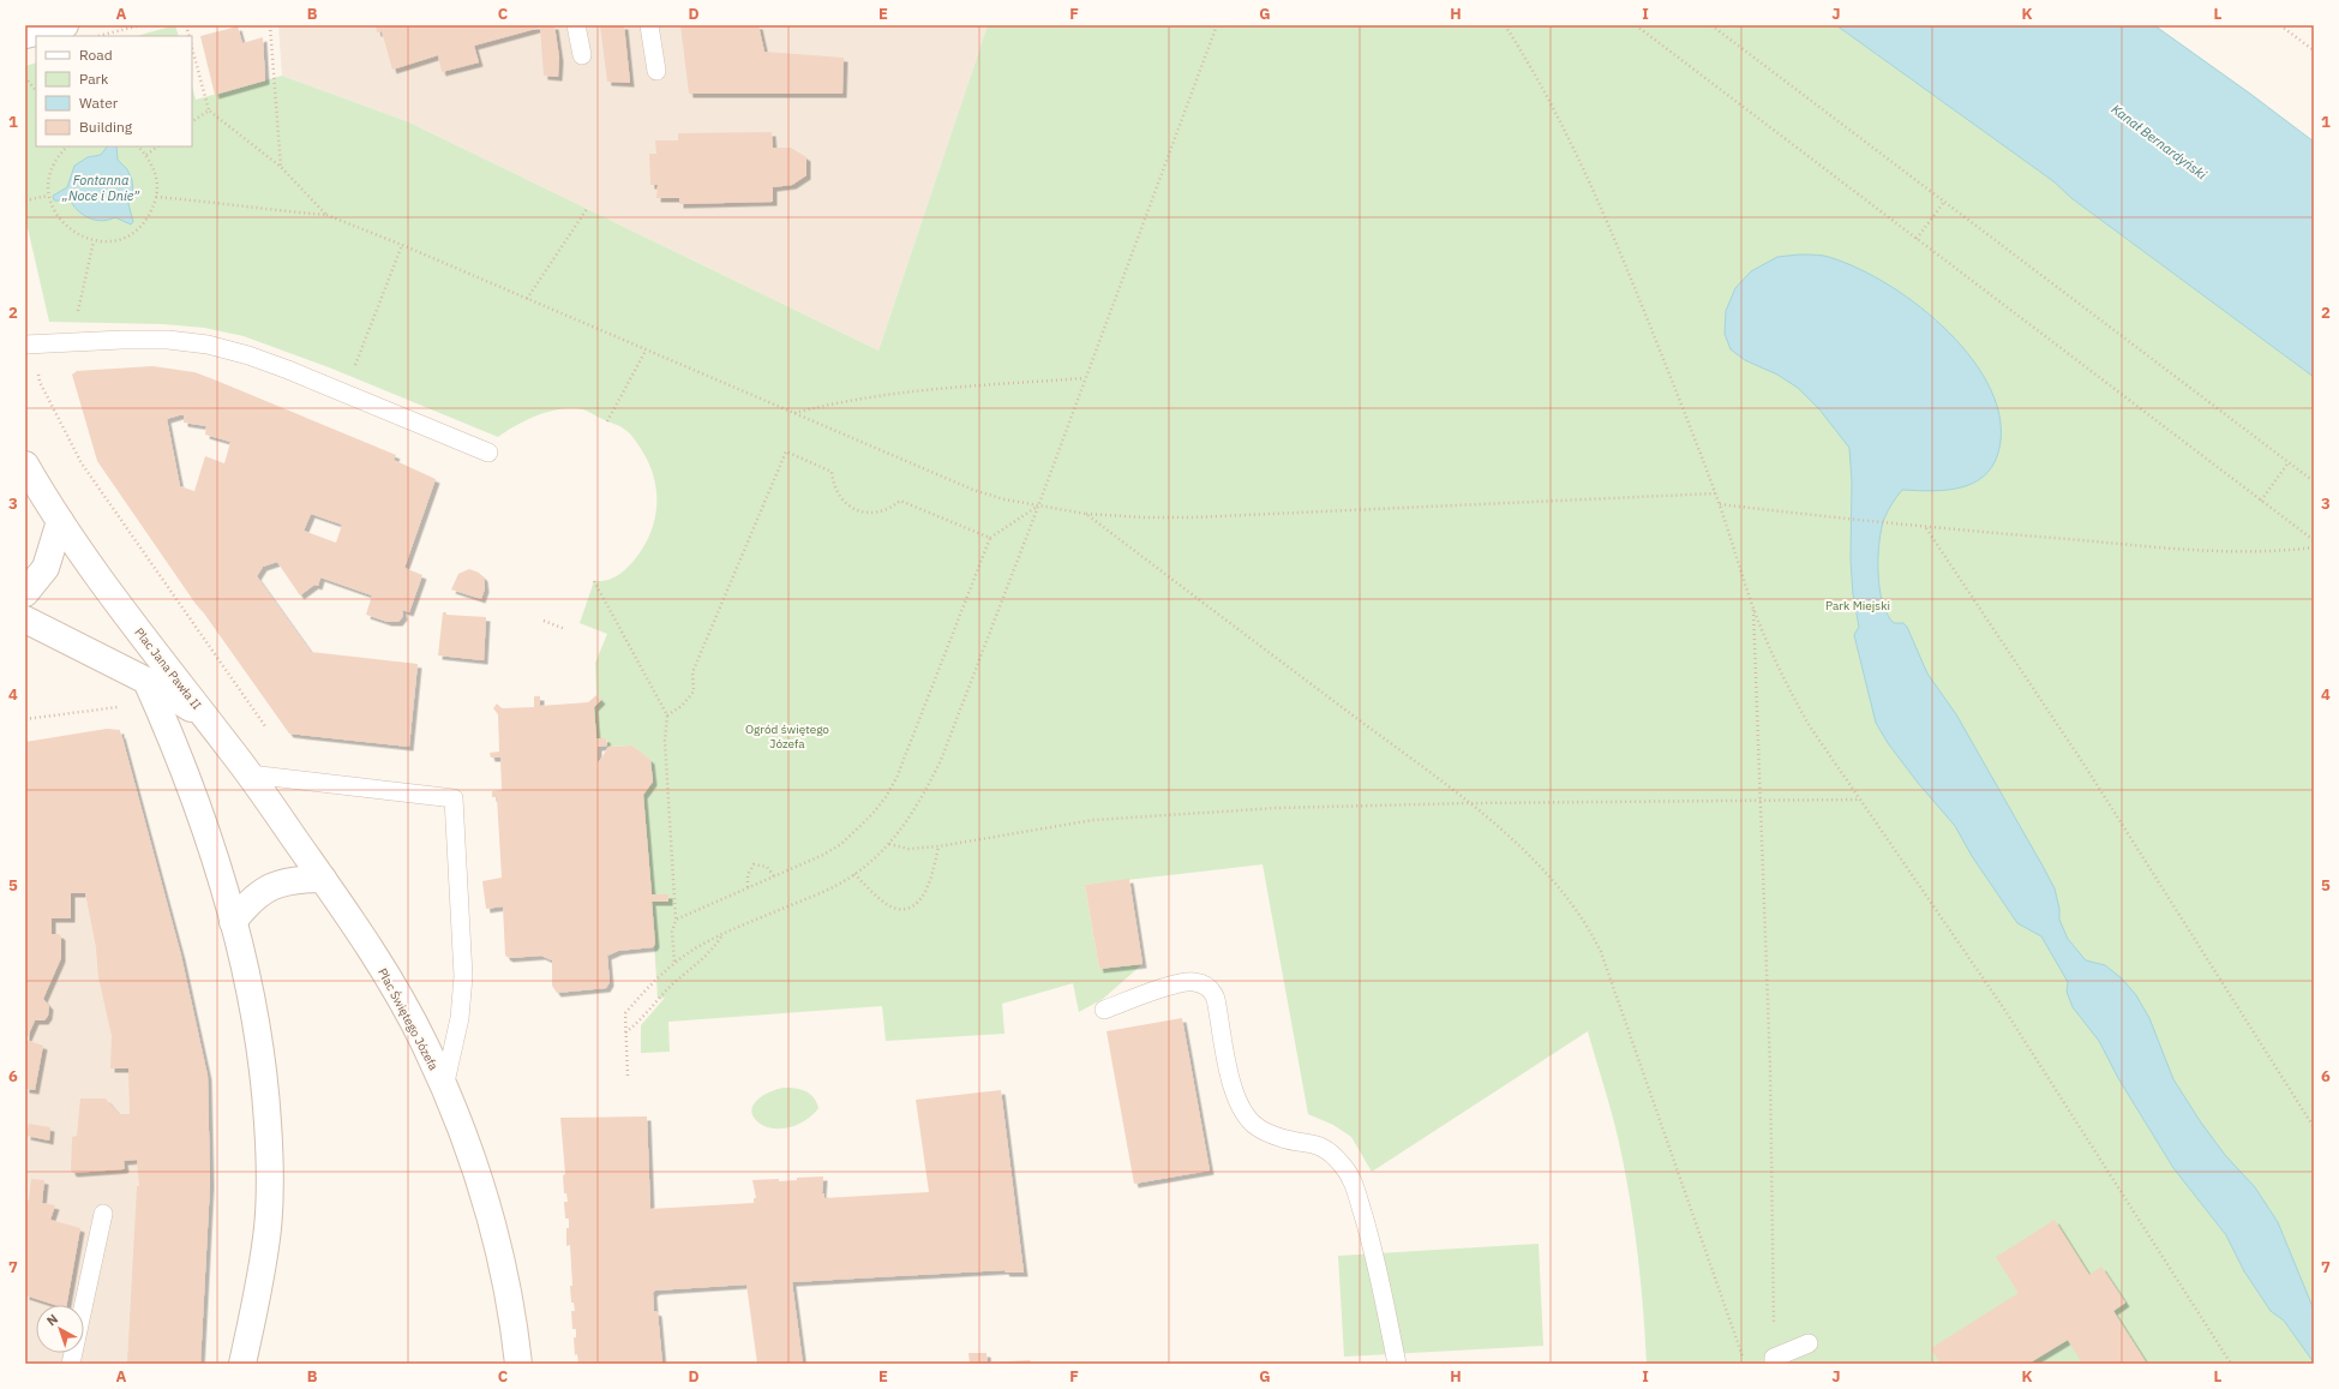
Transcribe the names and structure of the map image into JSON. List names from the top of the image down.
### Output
{
  "streets": {
    "street": ["Plac Jana Pawła II", "Plac Świętego Józefa"]
  },
  "crossings": [
    ["Plac Jana Pawła II", "Plac Świętego Józefa"]
  ],
  "water": ["Kanał Bernardyński", "Fontanna „Noce i Dnie”"],
  "parks": ["Park Miejski", "Ogród świętego Józefa"],
  "legend": [
    "Road",
    "Park",
    "Water",
    "Building"
  ],
  "north": "top left",
  "grid": {
    "columns": [
      "A",
      "B",
      "C",
      "D",
      "E",
      "F",
      "G",
      "H",
      "I",
      "J",
      "K",
      "L"
    ],
    "rows": [
      "1",
      "2",
      "3",
      "4",
      "5",
      "6",
      "7"
    ]
  }
}
